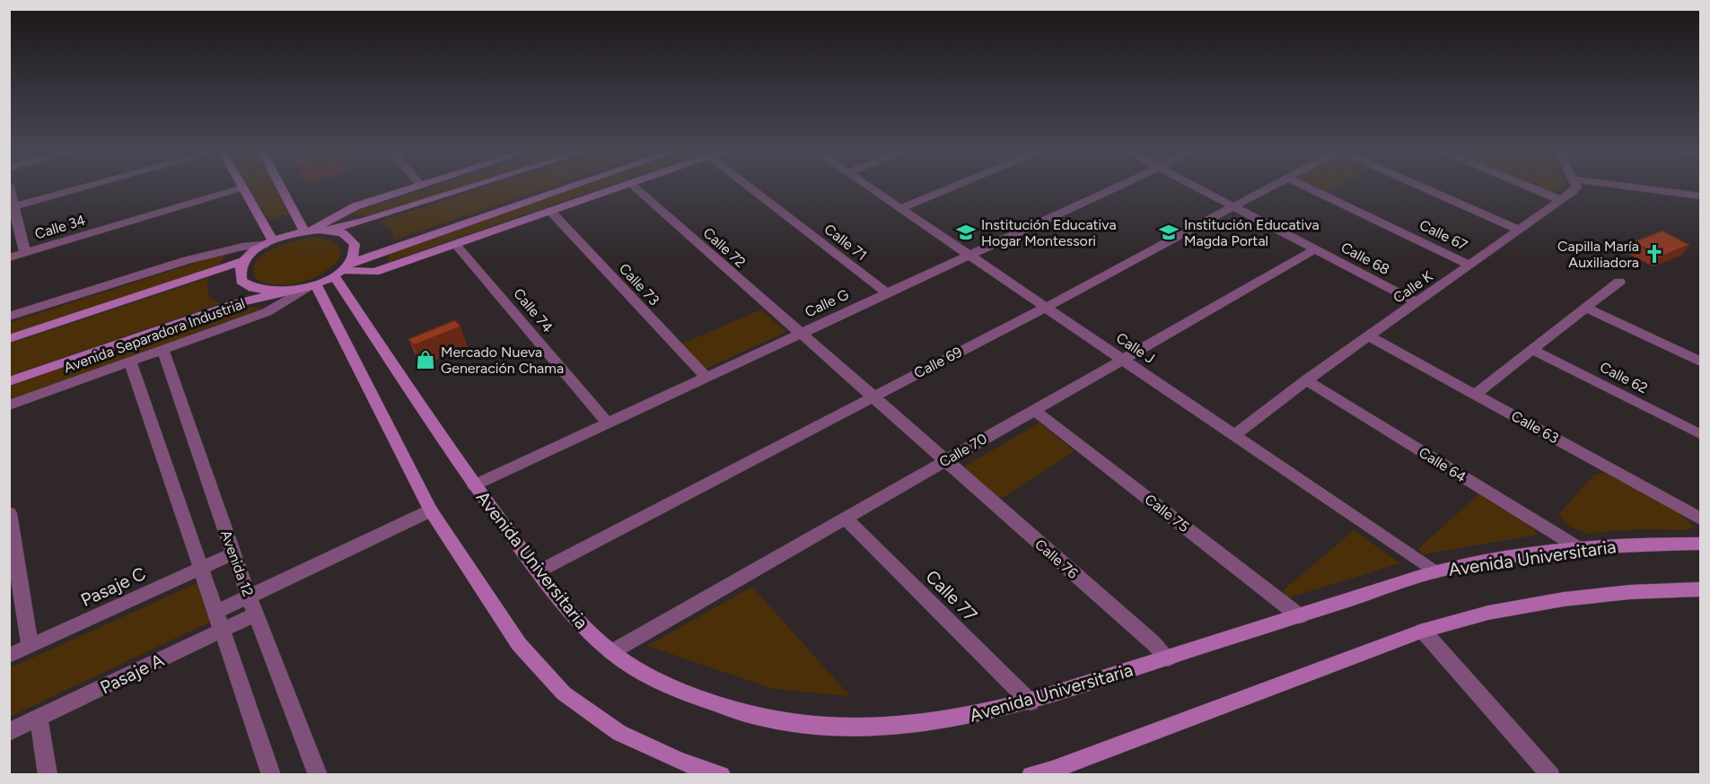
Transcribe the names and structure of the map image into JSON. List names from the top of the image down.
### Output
{
  "streets": {
    "street": [
      "Calle 34",
      "Calle 67",
      "Calle 71",
      "Calle 72",
      "Calle 68",
      "Calle 73",
      "Calle K",
      "Calle G",
      "Calle 74",
      "Avenida Separadora Industrial",
      "Calle J",
      "Calle 69",
      "Calle 62",
      "Calle 63",
      "Calle 70",
      "Calle 64",
      "Calle 75",
      "Avenida Universitaria",
      "Calle 76",
      "Avenida 12",
      "Pasaje C",
      "Calle 77",
      "Pasaje A"
    ]
  },
  "crossings": [
    ["Calle 67", "Calle K"],
    ["Calle 71", "Calle G"],
    ["Calle 72", "Calle G"],
    ["Calle 72", "Calle 69"],
    ["Calle 72", "Calle 76"],
    ["Calle 68", "Calle K"],
    ["Calle 68", "Calle 69"],
    ["Calle 68", "Calle 70"],
    ["Calle 73", "Calle G"],
    ["Calle K", "Calle J"],
    ["Calle K", "Calle 63"],
    ["Calle K", "Calle 64"],
    ["Calle G", "Calle 74"],
    ["Calle G", "Calle J"],
    ["Calle G", "Avenida Universitaria"],
    ["Avenida Separadora Industrial", "Avenida 12"],
    ["Calle J", "Calle 69"],
    ["Calle J", "Calle 70"],
    ["Calle J", "Avenida Universitaria"],
    ["Calle 69", "Avenida Universitaria"],
    ["Calle 69", "Calle 76"],
    ["Calle 70", "Calle 75"],
    ["Calle 70", "Avenida Universitaria"],
    ["Calle 70", "Calle 76"],
    ["Calle 70", "Calle 77"],
    ["Calle 64", "Avenida Universitaria"],
    ["Calle 75", "Avenida Universitaria"],
    ["Avenida Universitaria", "Calle 76"],
    ["Avenida Universitaria", "Calle 77"],
    ["Avenida 12", "Pasaje C"],
    ["Avenida 12", "Pasaje A"]
  ],
  "places": {
    "school or university": ["Institución Educativa Hogar Montessori", "Institución Educativa Magda Portal"],
    "church": ["Capilla María Auxiliadora"],
    "shop": ["Mercado Nueva Generación Chama"]
  }
}
